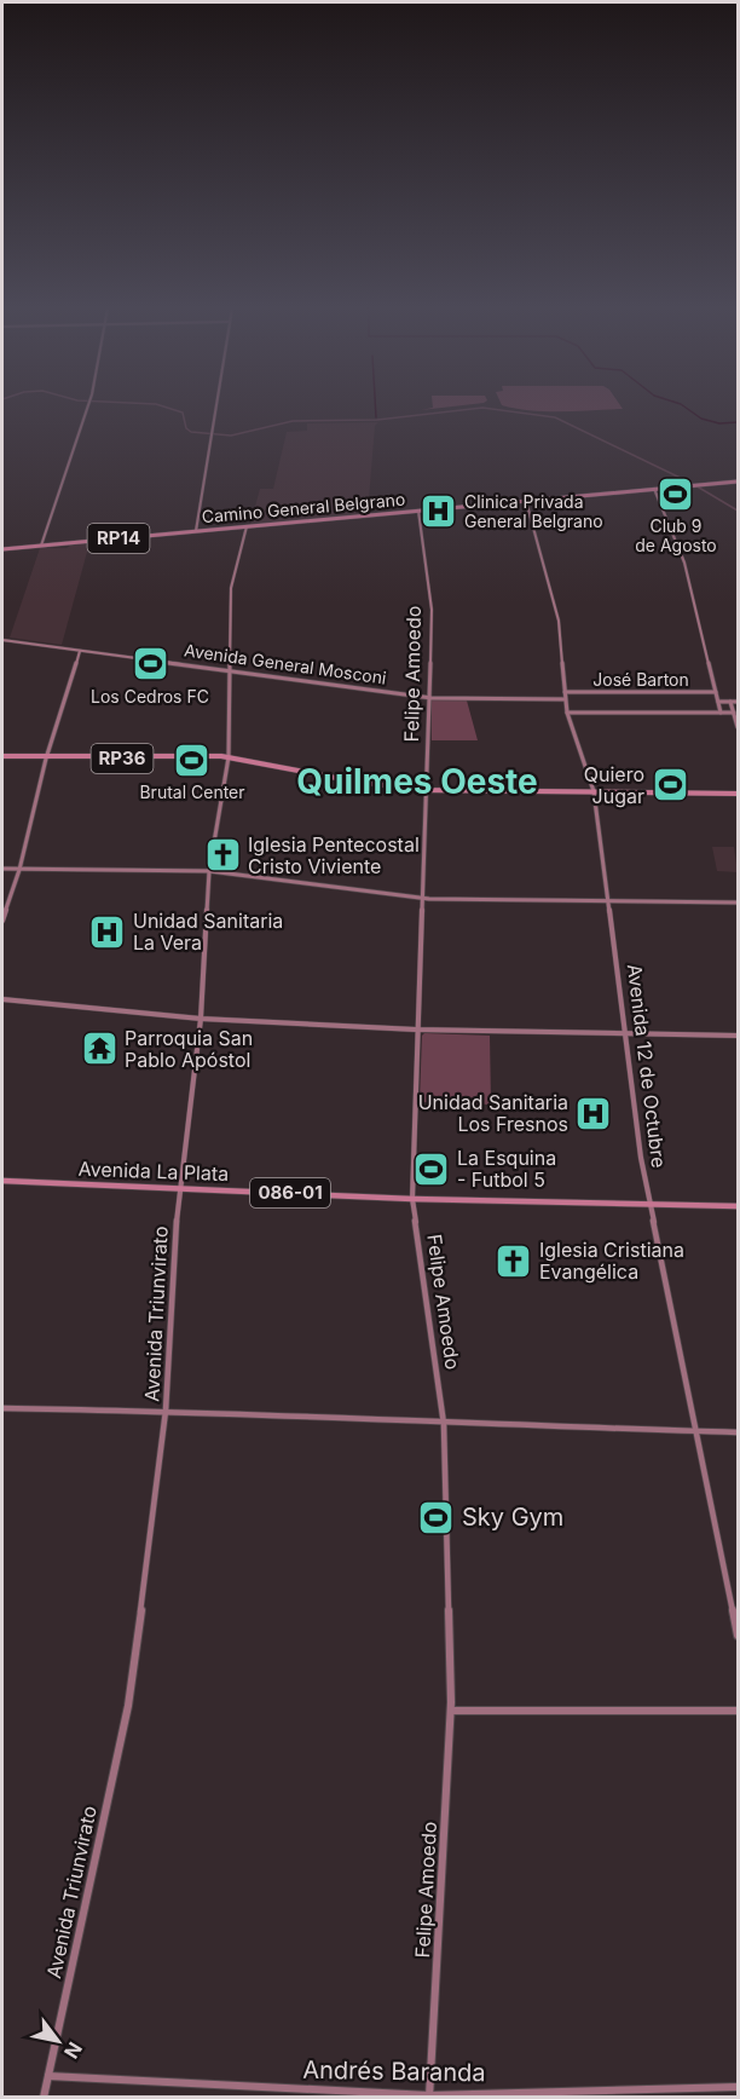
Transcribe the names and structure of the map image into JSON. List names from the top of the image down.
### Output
{
  "streets": {
    "main road": [
      "Camino General Belgrano",
      "RP14",
      "RP36",
      "Avenida La Plata",
      "086-01"
    ],
    "street": [
      "Avenida General Mosconi",
      "Felipe Amoedo",
      "José Barton",
      "Avenida 12 de Octubre",
      "Avenida Triunvirato",
      "Andrés Baranda"
    ]
  },
  "crossings": [
    ["Camino General Belgrano", "Felipe Amoedo"],
    ["Camino General Belgrano", "Avenida 12 de Octubre"],
    ["Camino General Belgrano", "Avenida Triunvirato"],
    ["Avenida General Mosconi", "Felipe Amoedo"],
    ["Avenida General Mosconi", "Avenida 12 de Octubre"],
    ["Avenida General Mosconi", "Avenida Triunvirato"],
    ["Felipe Amoedo", "RP36"],
    ["Felipe Amoedo", "Avenida La Plata"],
    ["Felipe Amoedo", "Andrés Baranda"],
    ["José Barton", "Avenida 12 de Octubre"],
    ["RP36", "Avenida 12 de Octubre"],
    ["RP36", "Avenida Triunvirato"],
    ["Avenida 12 de Octubre", "Avenida La Plata"],
    ["Avenida La Plata", "Avenida Triunvirato"],
    ["Avenida Triunvirato", "Andrés Baranda"]
  ],
  "districts": ["Quilmes Oeste"],
  "places": {
    "sports": [
      "Club 9 de Agosto",
      "Los Cedros FC",
      "Brutal Center",
      "Quiero Jugar",
      "La Esquina - Futbol 5",
      "Sky Gym"
    ],
    "hospital": ["Clinica Privada General Belgrano", "Unidad Sanitaria La Vera", "Unidad Sanitaria Los Fresnos"],
    "church": ["Iglesia Pentecostal Cristo Viviente", "Iglesia Cristiana Evangélica"],
    "temple": ["Parroquia San Pablo Apóstol"]
  },
  "north": "bottom right"
}
